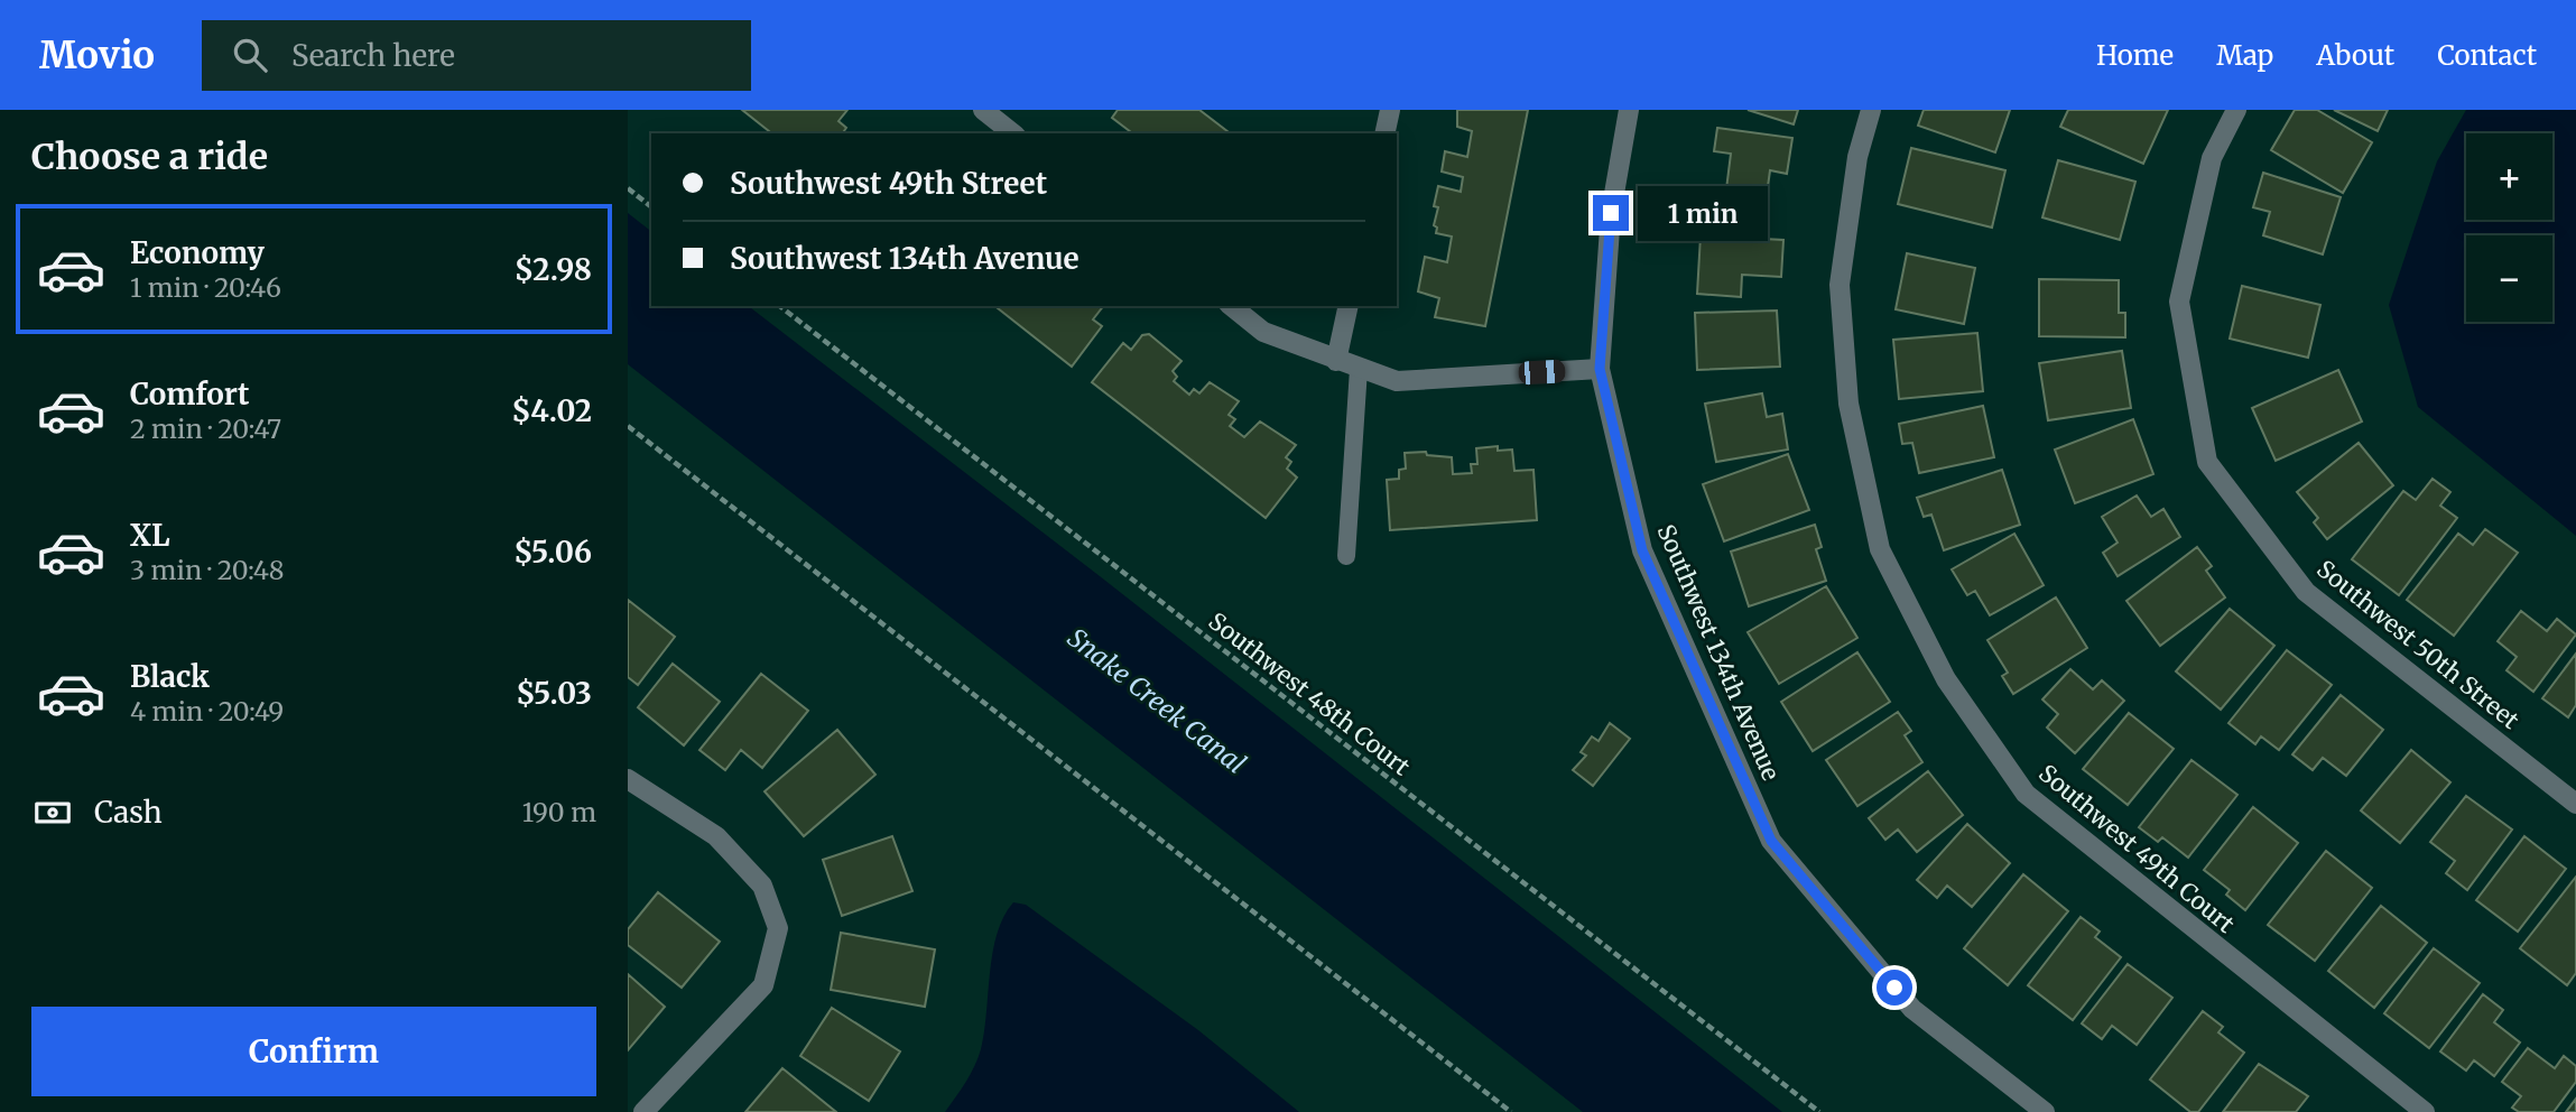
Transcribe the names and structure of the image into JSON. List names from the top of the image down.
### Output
{
  "streets": {
    "street": ["Southwest 50th Street", "Southwest 134th Avenue", "Southwest 49th Court"],
    "path": ["Southwest 48th Court"]
  },
  "water": ["Snake Creek Canal"],
  "page": {
    "header": "Movio",
    "search": "Search here",
    "nav": [
      "Home",
      "Map",
      "About",
      "Contact"
    ],
    "heading": "Choose a ride",
    "map_buttons": ["+", "−"],
    "banner": ["Southwest 49th Street", "Southwest 134th Avenue"],
    "bubble": "1 min",
    "list": [
      {
        "name": "Economy",
        "note": "1 min · 20:46",
        "value": "$2.98"
      },
      {
        "name": "Comfort",
        "note": "2 min · 20:47",
        "value": "$4.02"
      },
      {
        "name": "XL",
        "note": "3 min · 20:48",
        "value": "$5.06"
      },
      {
        "name": "Black",
        "note": "4 min · 20:49",
        "value": "$5.03"
      }
    ],
    "pay": ["Cash", "190 m"],
    "buttons": "Confirm"
  }
}
